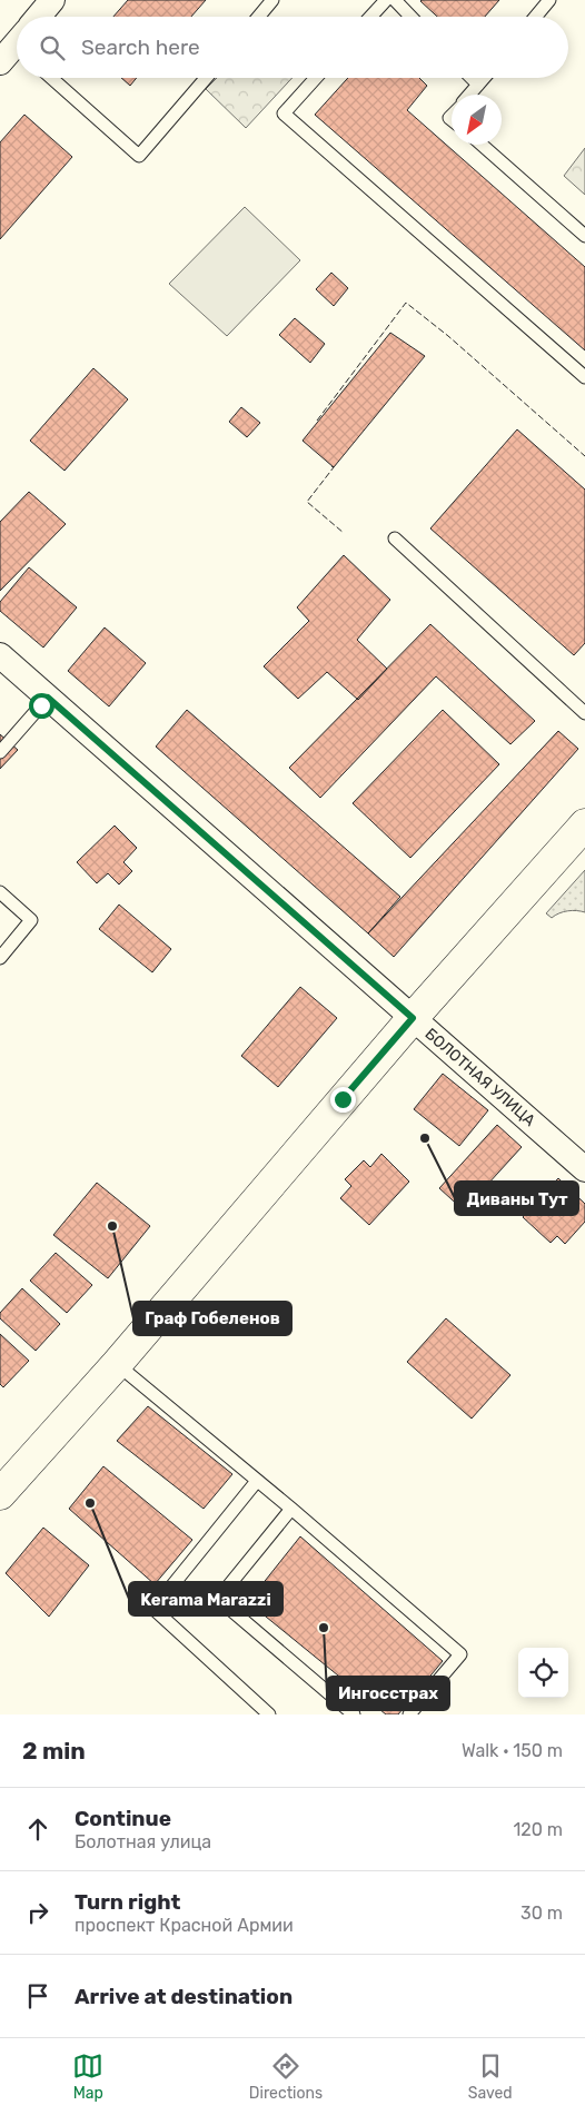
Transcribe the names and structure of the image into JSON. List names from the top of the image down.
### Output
{
  "streets": {
    "street": ["БОЛОТНАЯ УЛИЦА"]
  },
  "places": [
    "Диваны Тут",
    "Граф Гобеленов",
    "Kerama Marazzi",
    "Ингосстрах"
  ],
  "north": "bottom left",
  "page": {
    "search": "Search here",
    "heading": ["2 min", "Walk · 150 m"],
    "list": [
      ["Continue", "Болотная улица", "120 m"],
      ["Turn right", "проспект Красной Армии", "30 m"],
      "Arrive at destination"
    ],
    "nav": ["Map", "Directions", "Saved"]
  }
}
